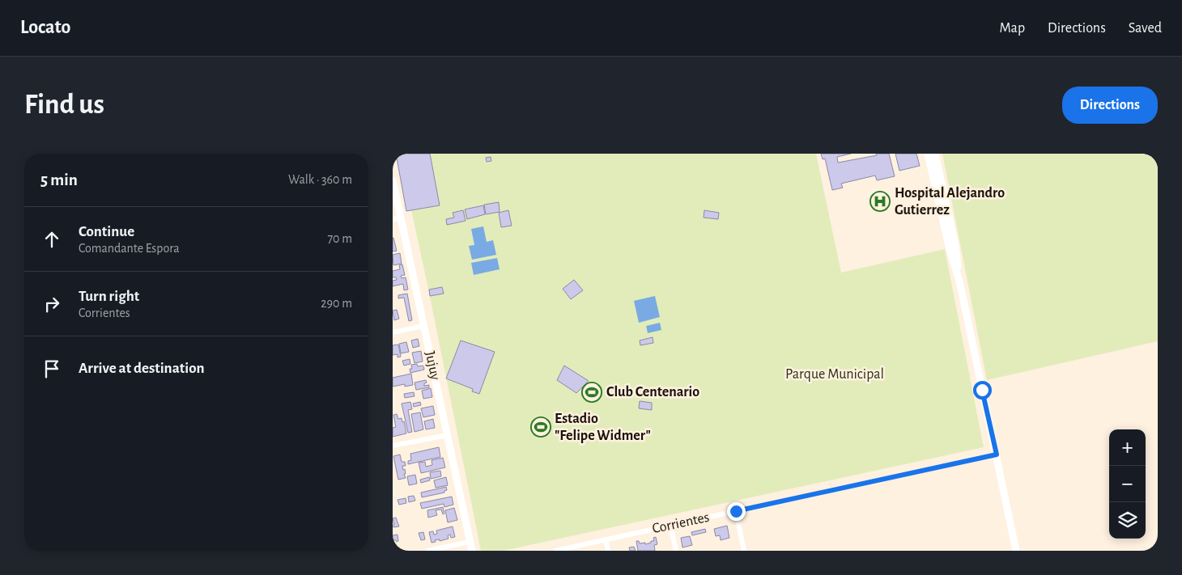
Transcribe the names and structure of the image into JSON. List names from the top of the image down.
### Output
{
  "streets": {
    "street": ["Jujuy", "Corrientes"]
  },
  "parks": ["Parque Municipal"],
  "places": {
    "hospital": ["Hospital Alejandro Gutierrez"],
    "sports": ["Club Centenario", "Estadio \"Felipe Widmer\""]
  },
  "page": {
    "header": "Locato",
    "nav": ["Map", "Directions", "Saved"],
    "buttons": "Directions",
    "title": "Find us",
    "heading": ["5 min", "Walk · 360 m"],
    "list": [
      ["Continue", "Comandante Espora", "70 m"],
      ["Turn right", "Corrientes", "290 m"],
      "Arrive at destination"
    ],
    "map_buttons": ["+", "−"]
  }
}
